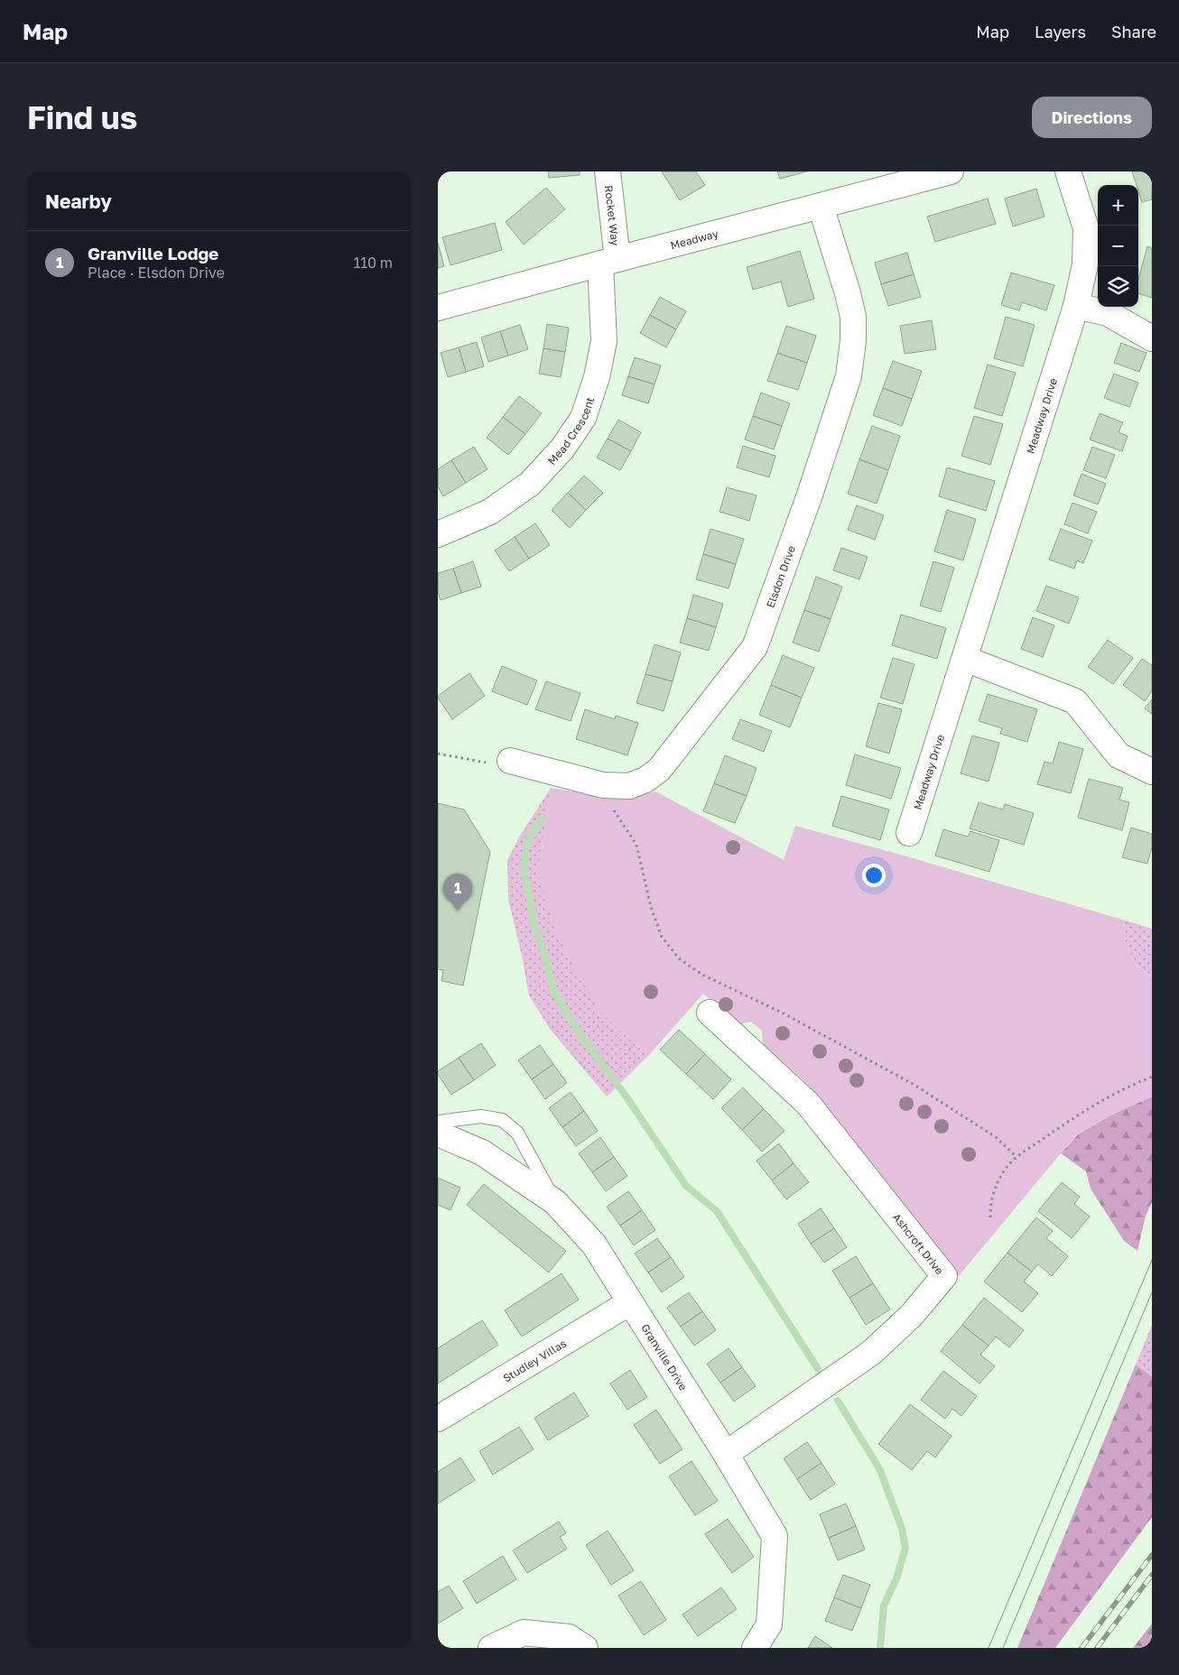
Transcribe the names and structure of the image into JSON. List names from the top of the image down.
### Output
{
  "streets": {
    "street": [
      "Rocket Way",
      "Meadway",
      "Meadway Drive",
      "Mead Crescent",
      "Elsdon Drive",
      "Ashcroft Drive",
      "Granville Drive",
      "Studley Villas"
    ]
  },
  "crossings": [
    ["Rocket Way", "Meadway"],
    ["Rocket Way", "Mead Crescent"],
    ["Meadway", "Mead Crescent"],
    ["Meadway", "Elsdon Drive"],
    ["Ashcroft Drive", "Granville Drive"],
    ["Granville Drive", "Studley Villas"]
  ],
  "page": {
    "header": "Map",
    "nav": ["Map", "Layers", "Share"],
    "buttons": "Directions",
    "title": "Find us",
    "heading": "Nearby",
    "map_buttons": ["+", "−"],
    "list": [
      {
        "mark": "1",
        "name": "Granville Lodge",
        "note": "Place · Elsdon Drive",
        "value": "110 m"
      }
    ],
    "pins": "1"
  }
}
